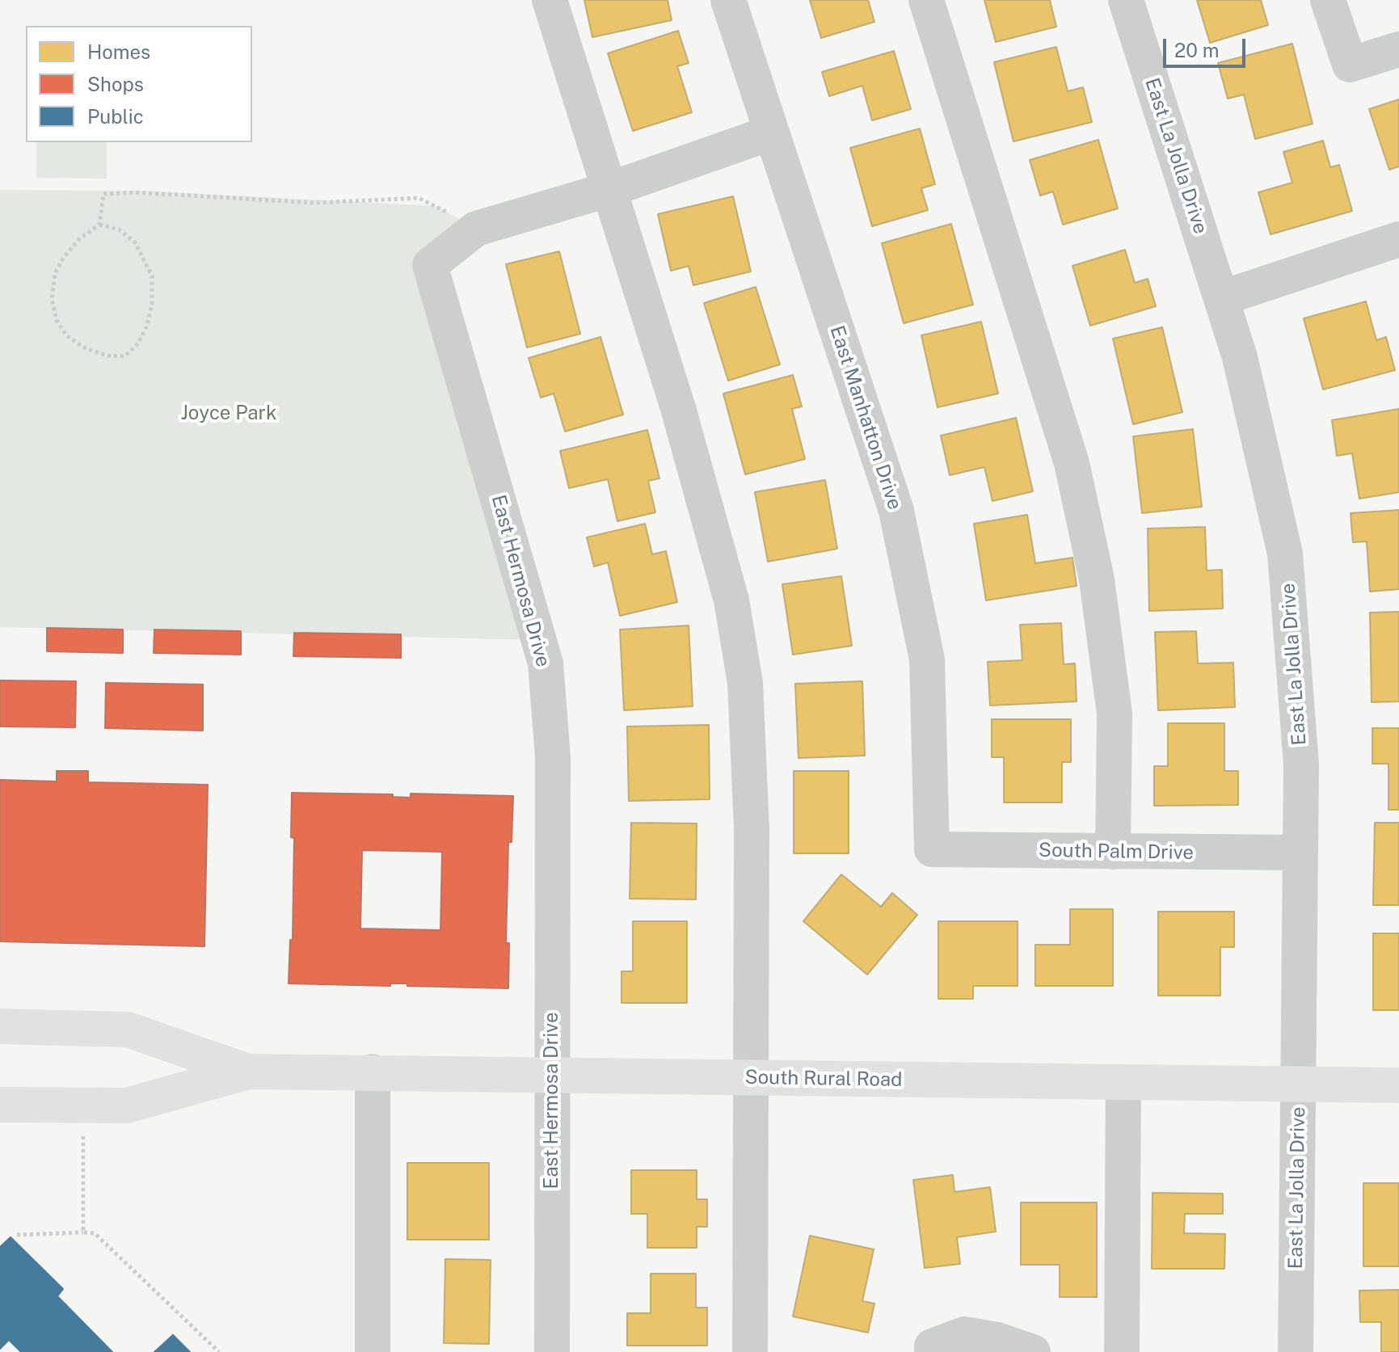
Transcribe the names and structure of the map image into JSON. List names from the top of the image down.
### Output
{
  "streets": {
    "main road": ["South Rural Road"],
    "street": [
      "East La Jolla Drive",
      "East Manhatton Drive",
      "East Hermosa Drive",
      "South Palm Drive"
    ]
  },
  "crossings": [
    ["East La Jolla Drive", "South Palm Drive"],
    ["East La Jolla Drive", "South Rural Road"],
    ["East Manhatton Drive", "East Hermosa Drive"],
    ["East Manhatton Drive", "South Palm Drive"],
    ["East Hermosa Drive", "South Rural Road"]
  ],
  "parks": ["Joyce Park"],
  "legend": ["Homes", "Shops", "Public"],
  "scale_bar": "20 m"
}
